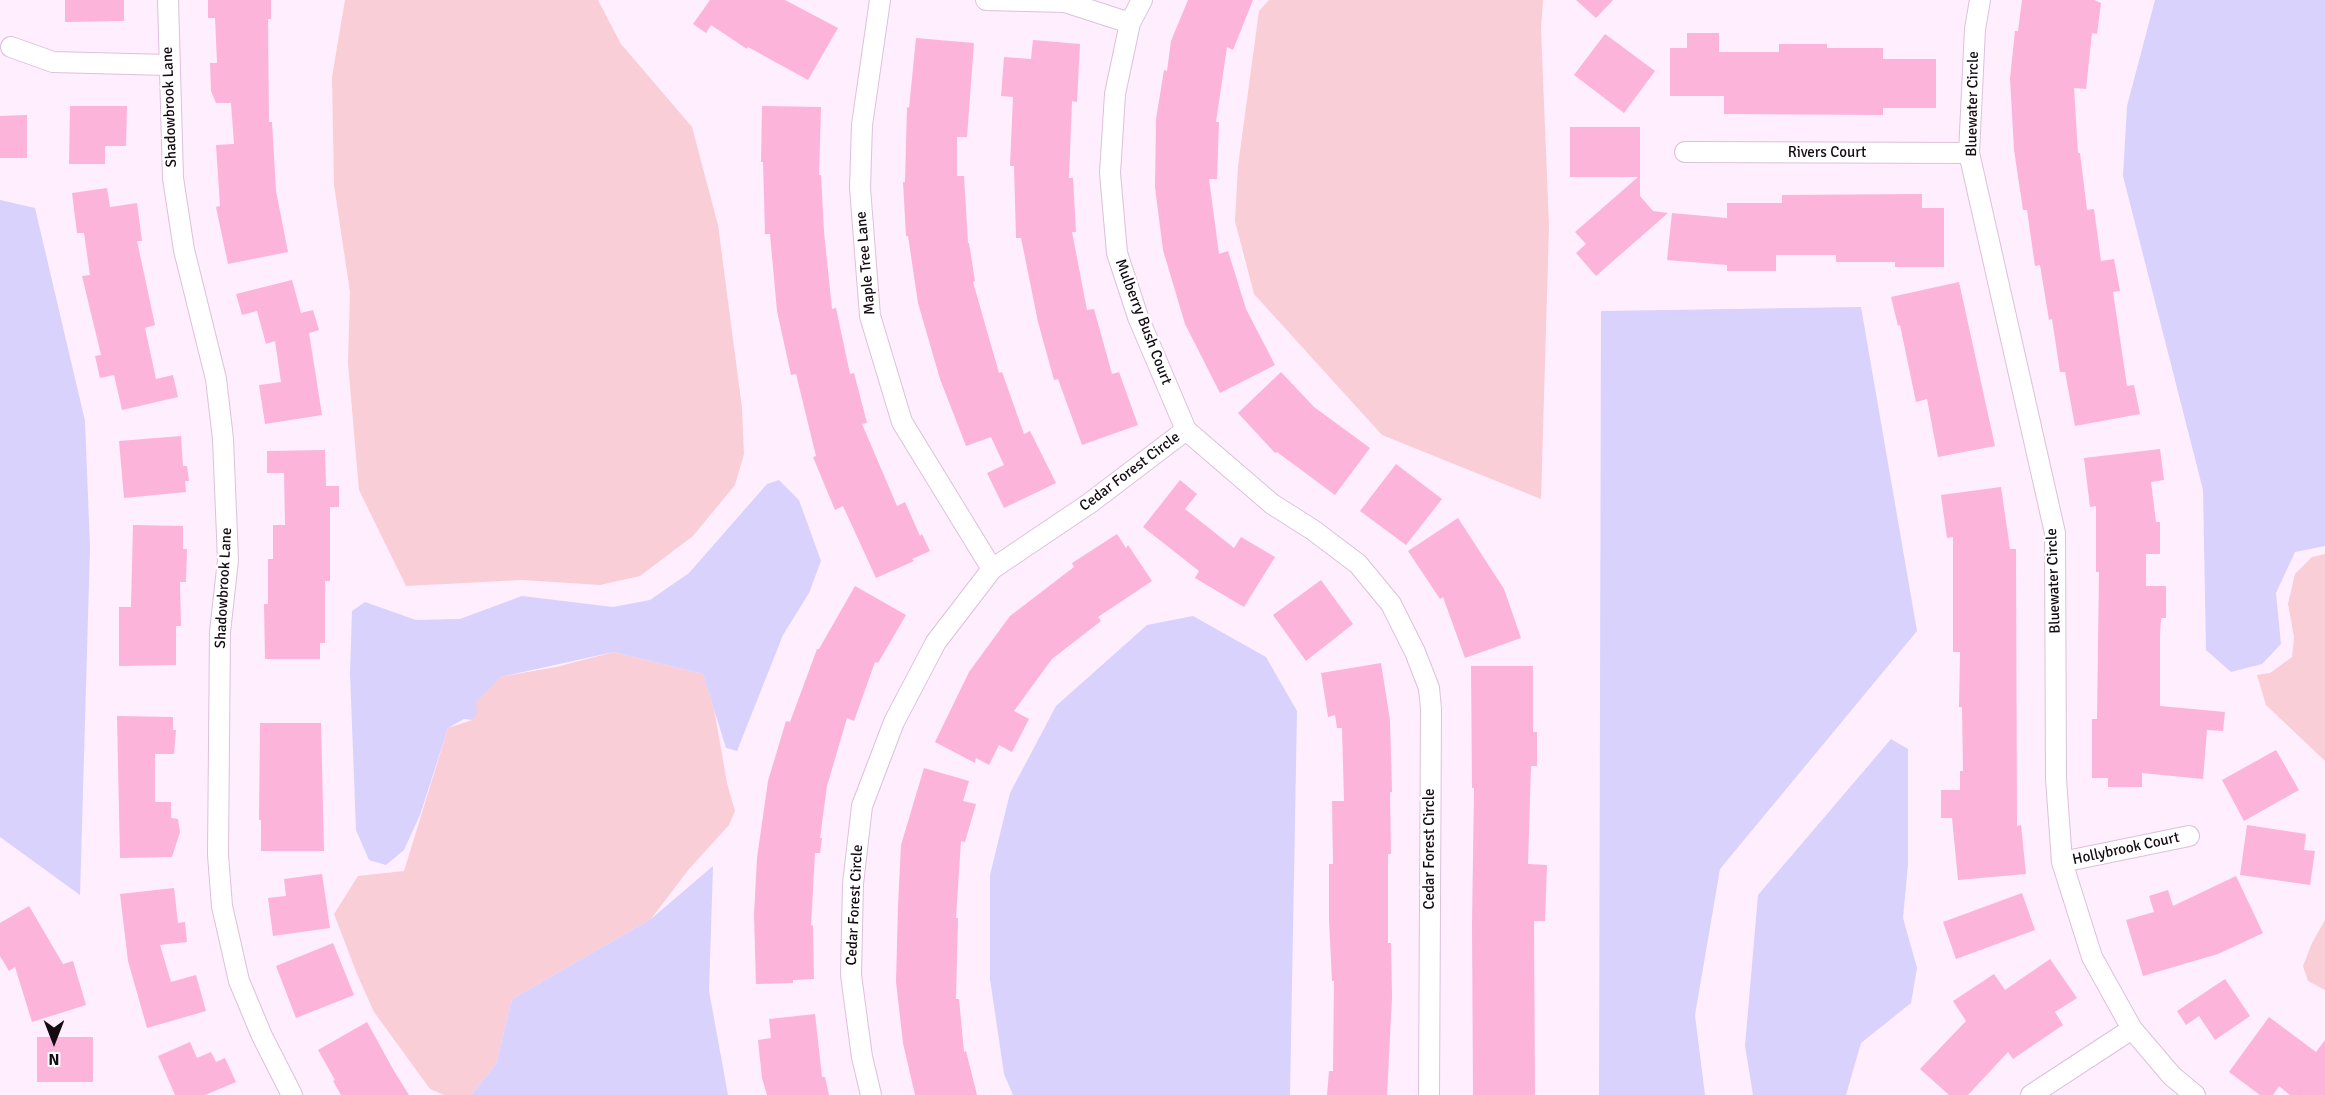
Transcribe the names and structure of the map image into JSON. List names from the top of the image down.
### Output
{
  "streets": {
    "street": [
      "Bluewater Circle",
      "Shadowbrook Lane",
      "Rivers Court",
      "Maple Tree Lane",
      "Mulberry Bush Court",
      "Cedar Forest Circle",
      "Hollybrook Court"
    ]
  },
  "crossings": [
    ["Bluewater Circle", "Rivers Court"],
    ["Bluewater Circle", "Hollybrook Court"],
    ["Maple Tree Lane", "Cedar Forest Circle"],
    ["Mulberry Bush Court", "Cedar Forest Circle"]
  ],
  "north": "bottom"
}
